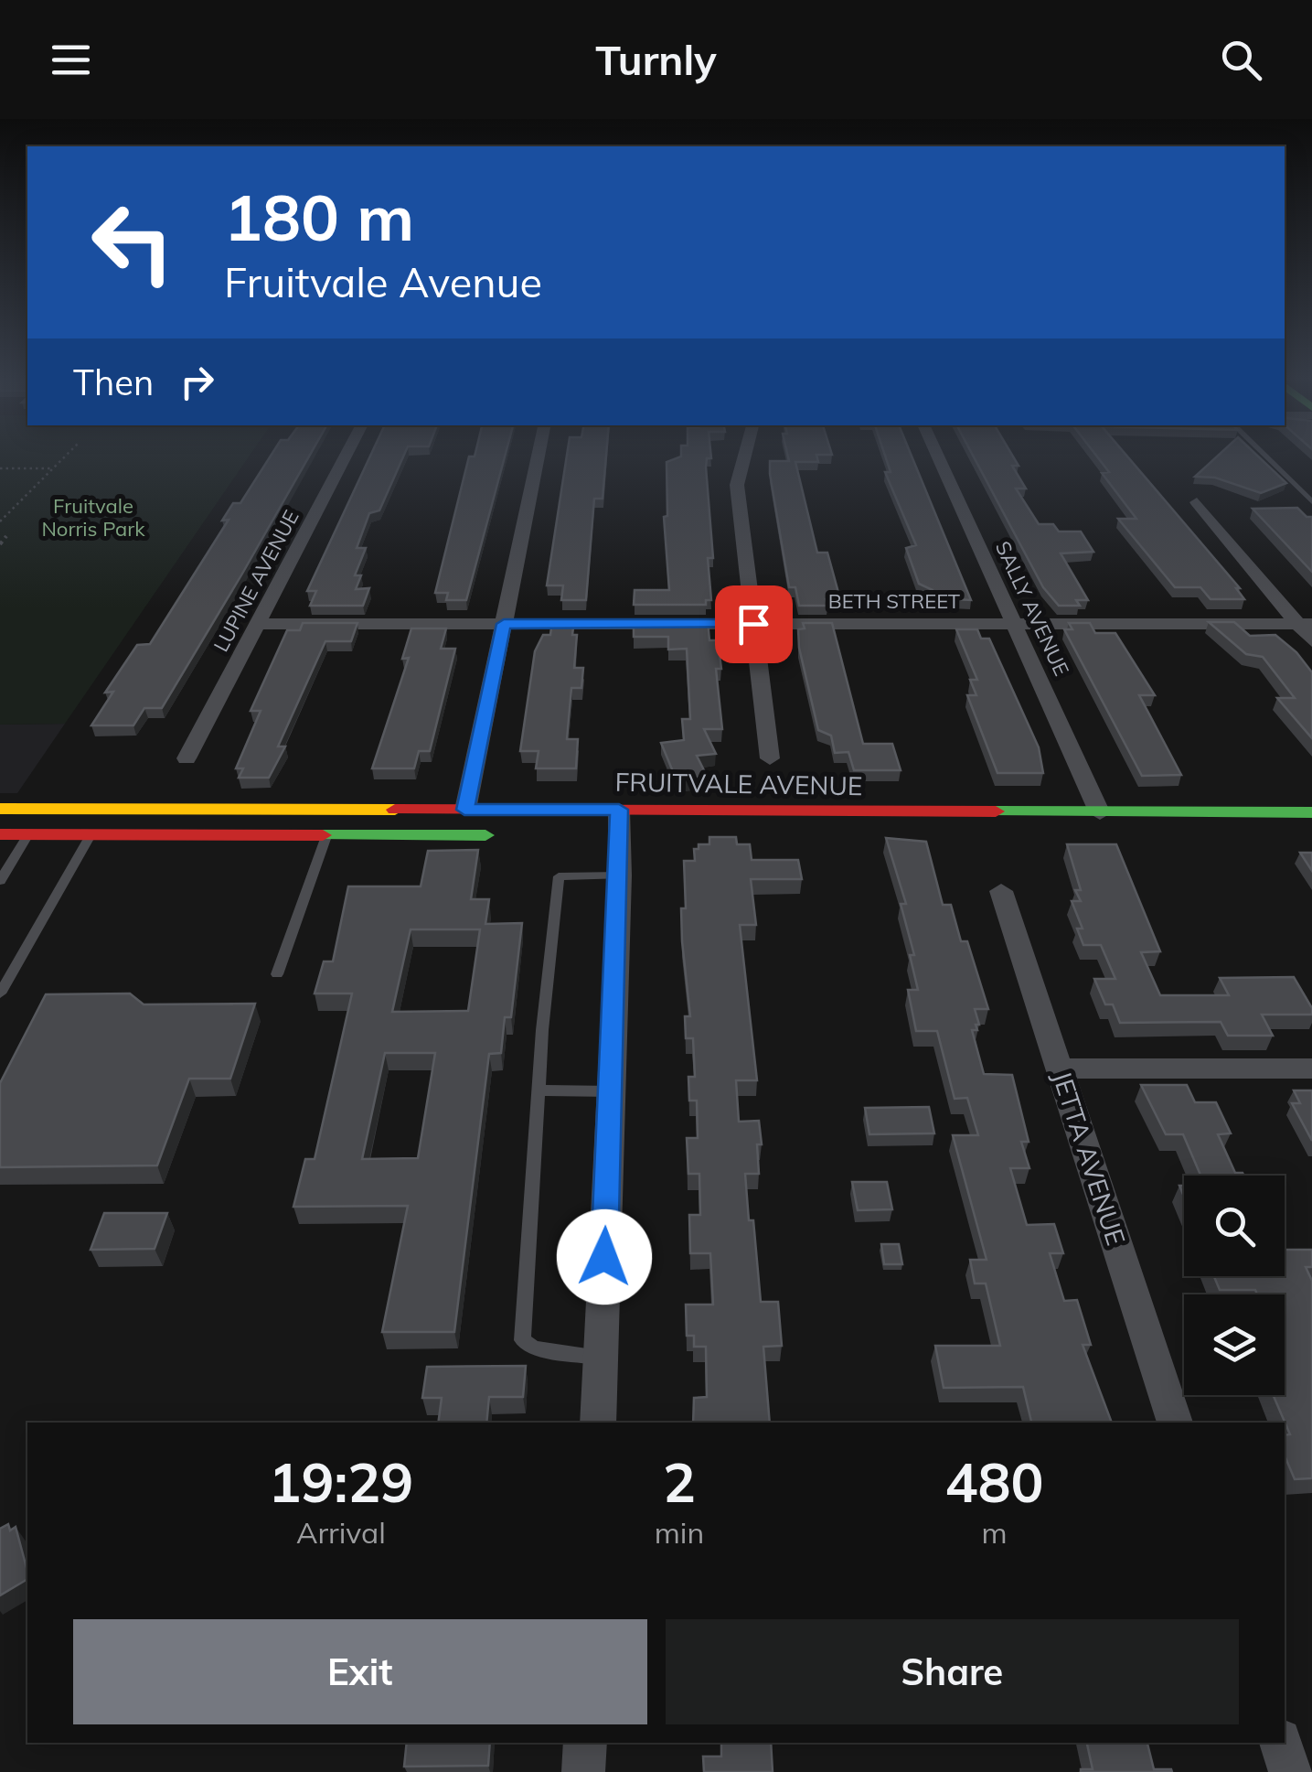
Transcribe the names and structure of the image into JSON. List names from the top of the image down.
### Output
{
  "streets": {
    "main road": ["FRUITVALE AVENUE"],
    "street": [
      "LUPINE AVENUE",
      "BETH STREET",
      "SALLY AVENUE",
      "JETTA AVENUE"
    ]
  },
  "crossings": [
    ["LUPINE AVENUE", "BETH STREET"],
    ["BETH STREET", "SALLY AVENUE"],
    ["SALLY AVENUE", "FRUITVALE AVENUE"]
  ],
  "parks": ["Fruitvale Norris Park"],
  "page": {
    "header": "Turnly",
    "turn": ["180 m", "Fruitvale Avenue"],
    "then": "Then",
    "eta": [
      "19:29",
      "Arrival",
      "2",
      "min",
      "480",
      "m"
    ],
    "buttons": ["Exit", "Share"]
  }
}
